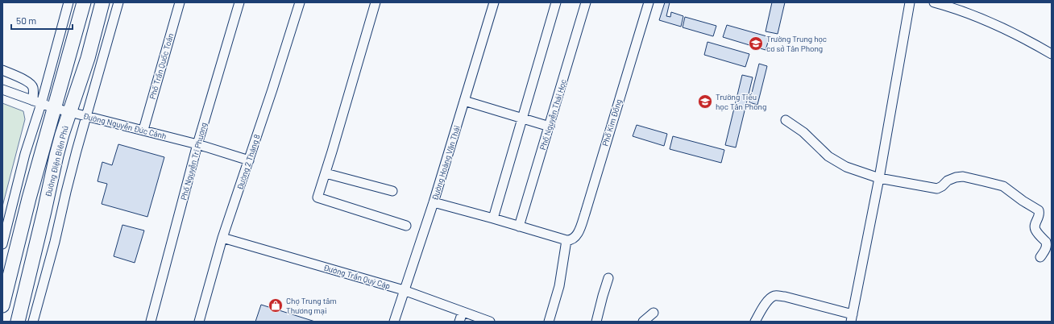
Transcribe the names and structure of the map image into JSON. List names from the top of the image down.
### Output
{
  "streets": {
    "highway": ["Đường Điện Biên Phủ"],
    "street": [
      "Phố Trần Quốc Toản",
      "Phố Nguyễn Thái Học",
      "Phố Kim Đồng",
      "Đường Nguyễn Đức Cảnh",
      "Phố Nguyễn Tri Phương",
      "Đường 2 Tháng 8",
      "Đường Hoàng Văn Thái",
      "Đường Trần Quý Cáp"
    ]
  },
  "crossings": [
    ["Phố Trần Quốc Toản", "Đường Nguyễn Đức Cảnh"],
    ["Đường Nguyễn Đức Cảnh", "Đường Điện Biên Phủ"],
    ["Đường Nguyễn Đức Cảnh", "Phố Nguyễn Tri Phương"],
    ["Đường Nguyễn Đức Cảnh", "Đường 2 Tháng 8"],
    ["Đường 2 Tháng 8", "Đường Trần Quý Cáp"],
    ["Đường Hoàng Văn Thái", "Đường Trần Quý Cáp"]
  ],
  "places": {
    "school or university": ["Trường Trung học cơ sở Tân Phong", "Trường Tiểu học Tân Phong"],
    "shop": ["Chợ Trung tâm Thương mại"]
  },
  "scale_bar": "50 m"
}
